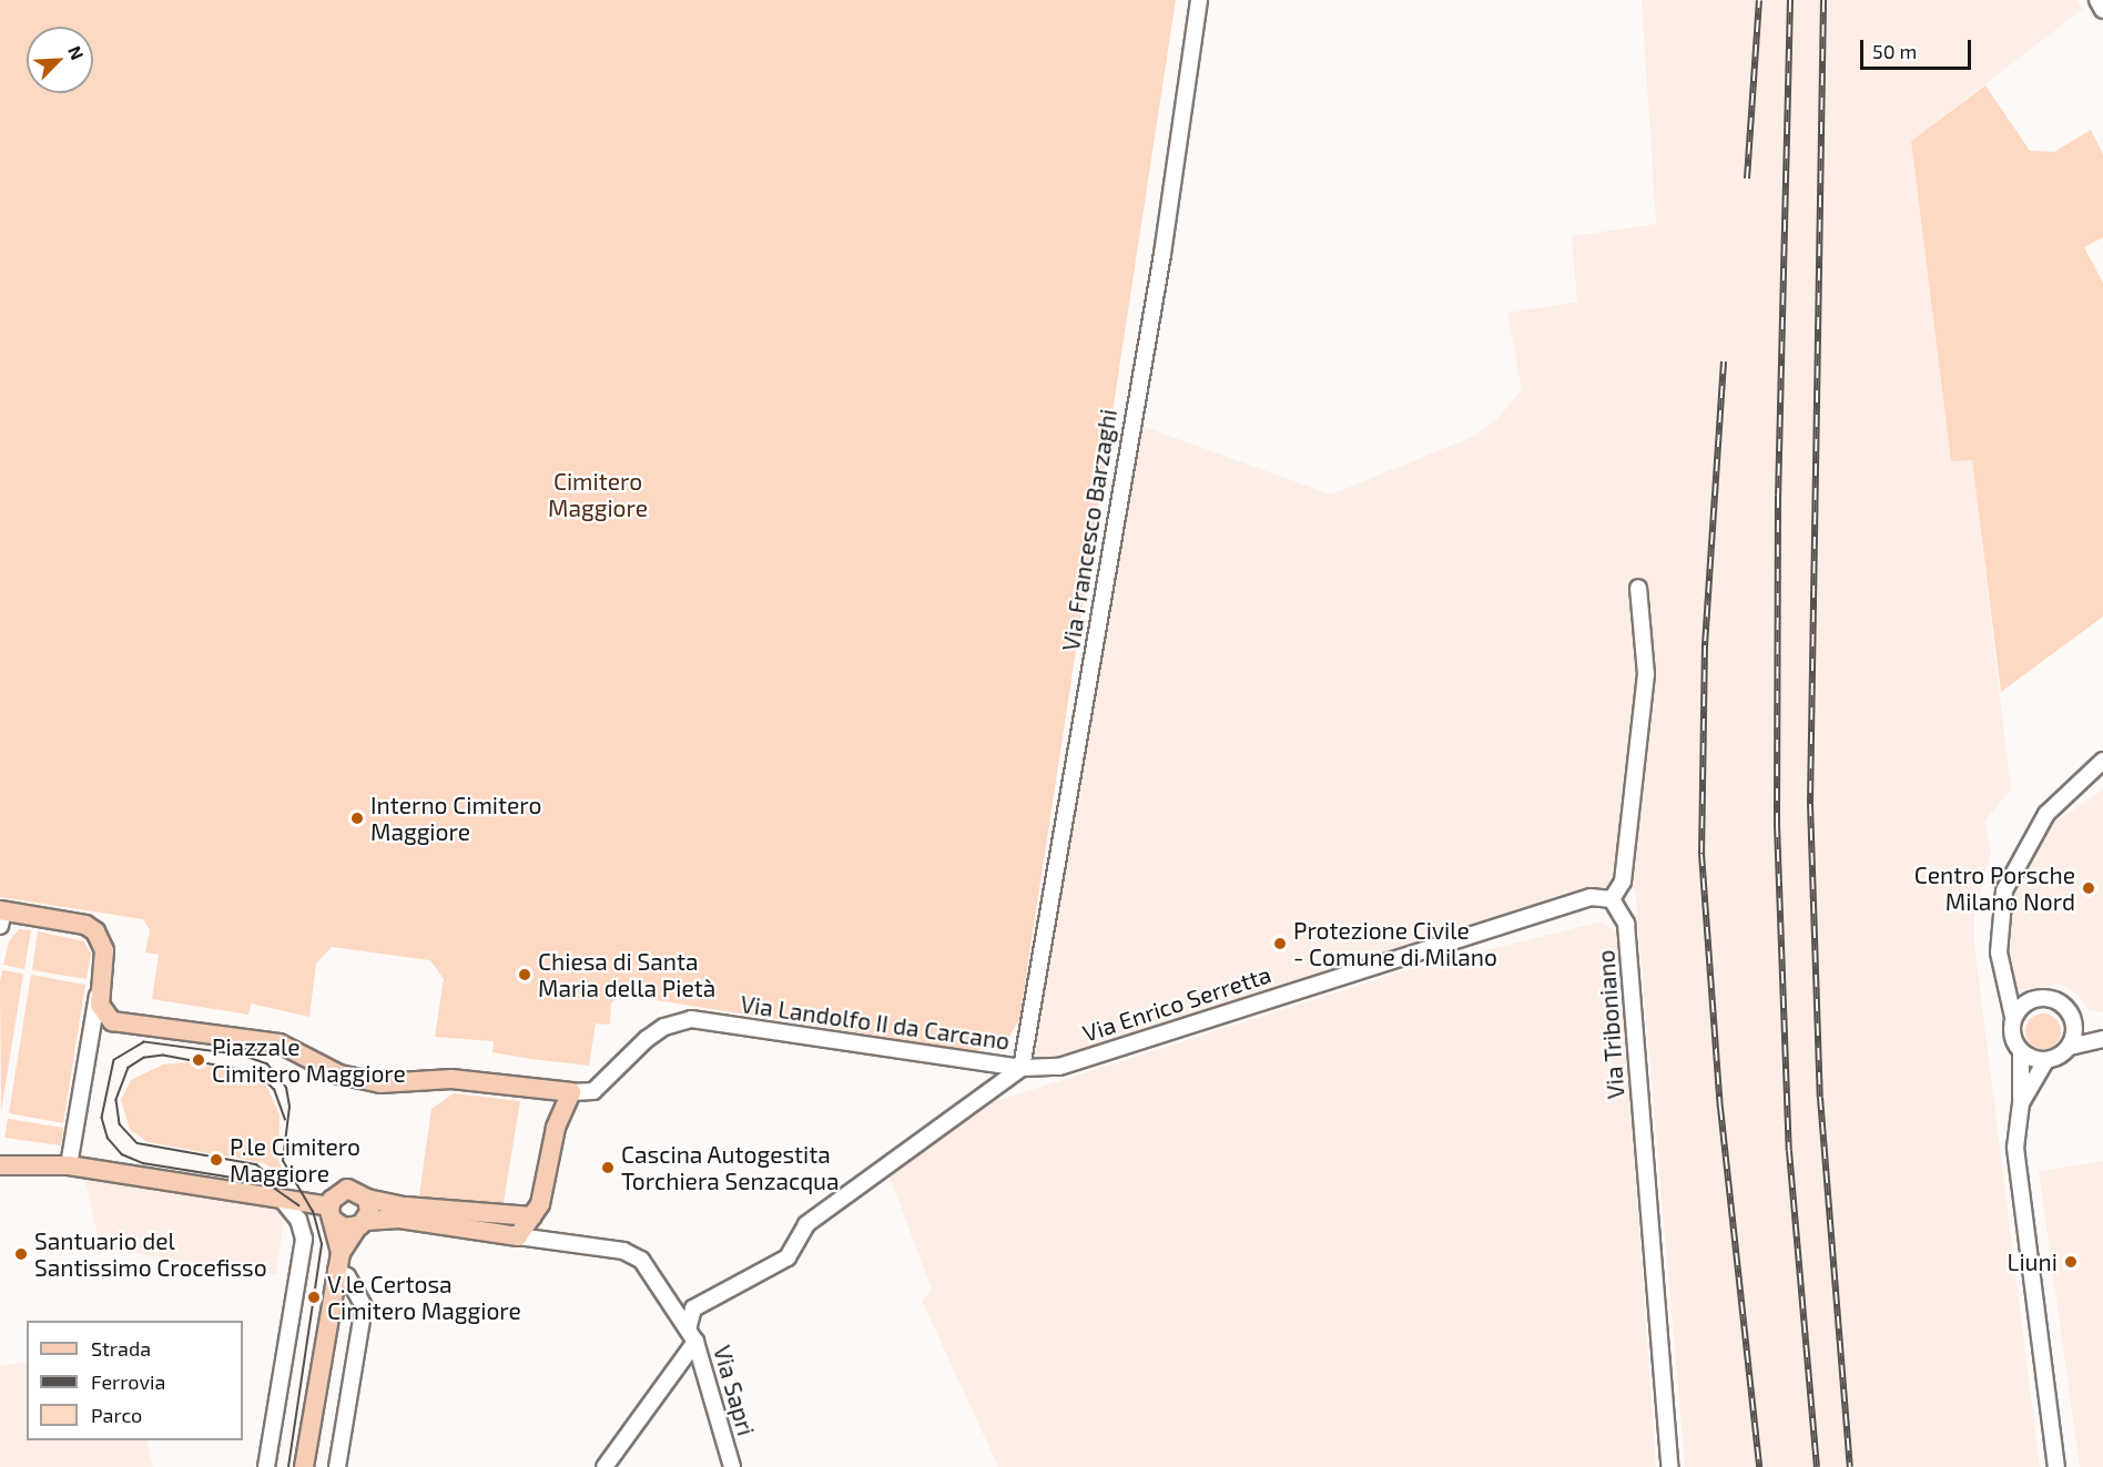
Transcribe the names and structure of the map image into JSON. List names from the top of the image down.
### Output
{
  "streets": {
    "street": [
      "Via Francesco Barzaghi",
      "Via Enrico Serretta",
      "Via Landolfo II da Carcano",
      "Via Triboniano",
      "Via Sapri"
    ]
  },
  "crossings": [
    ["Via Francesco Barzaghi", "Via Enrico Serretta"],
    ["Via Francesco Barzaghi", "Via Landolfo II da Carcano"],
    ["Via Enrico Serretta", "Via Landolfo II da Carcano"],
    ["Via Enrico Serretta", "Via Triboniano"]
  ],
  "parks": ["Cimitero Maggiore"],
  "places": [
    "Interno Cimitero Maggiore",
    "Centro Porsche Milano Nord",
    "Protezione Civile - Comune di Milano",
    "Chiesa di Santa Maria della Pietà",
    "Piazzale Cimitero Maggiore",
    "P.le Cimitero Maggiore",
    "Cascina Autogestita Torchiera Senzacqua",
    "Santuario del Santissimo Crocefisso",
    "Liuni",
    "V.le Certosa Cimitero Maggiore"
  ],
  "legend": ["Strada", "Ferrovia", "Parco"],
  "scale_bar": "50 m",
  "north": "top right"
}
